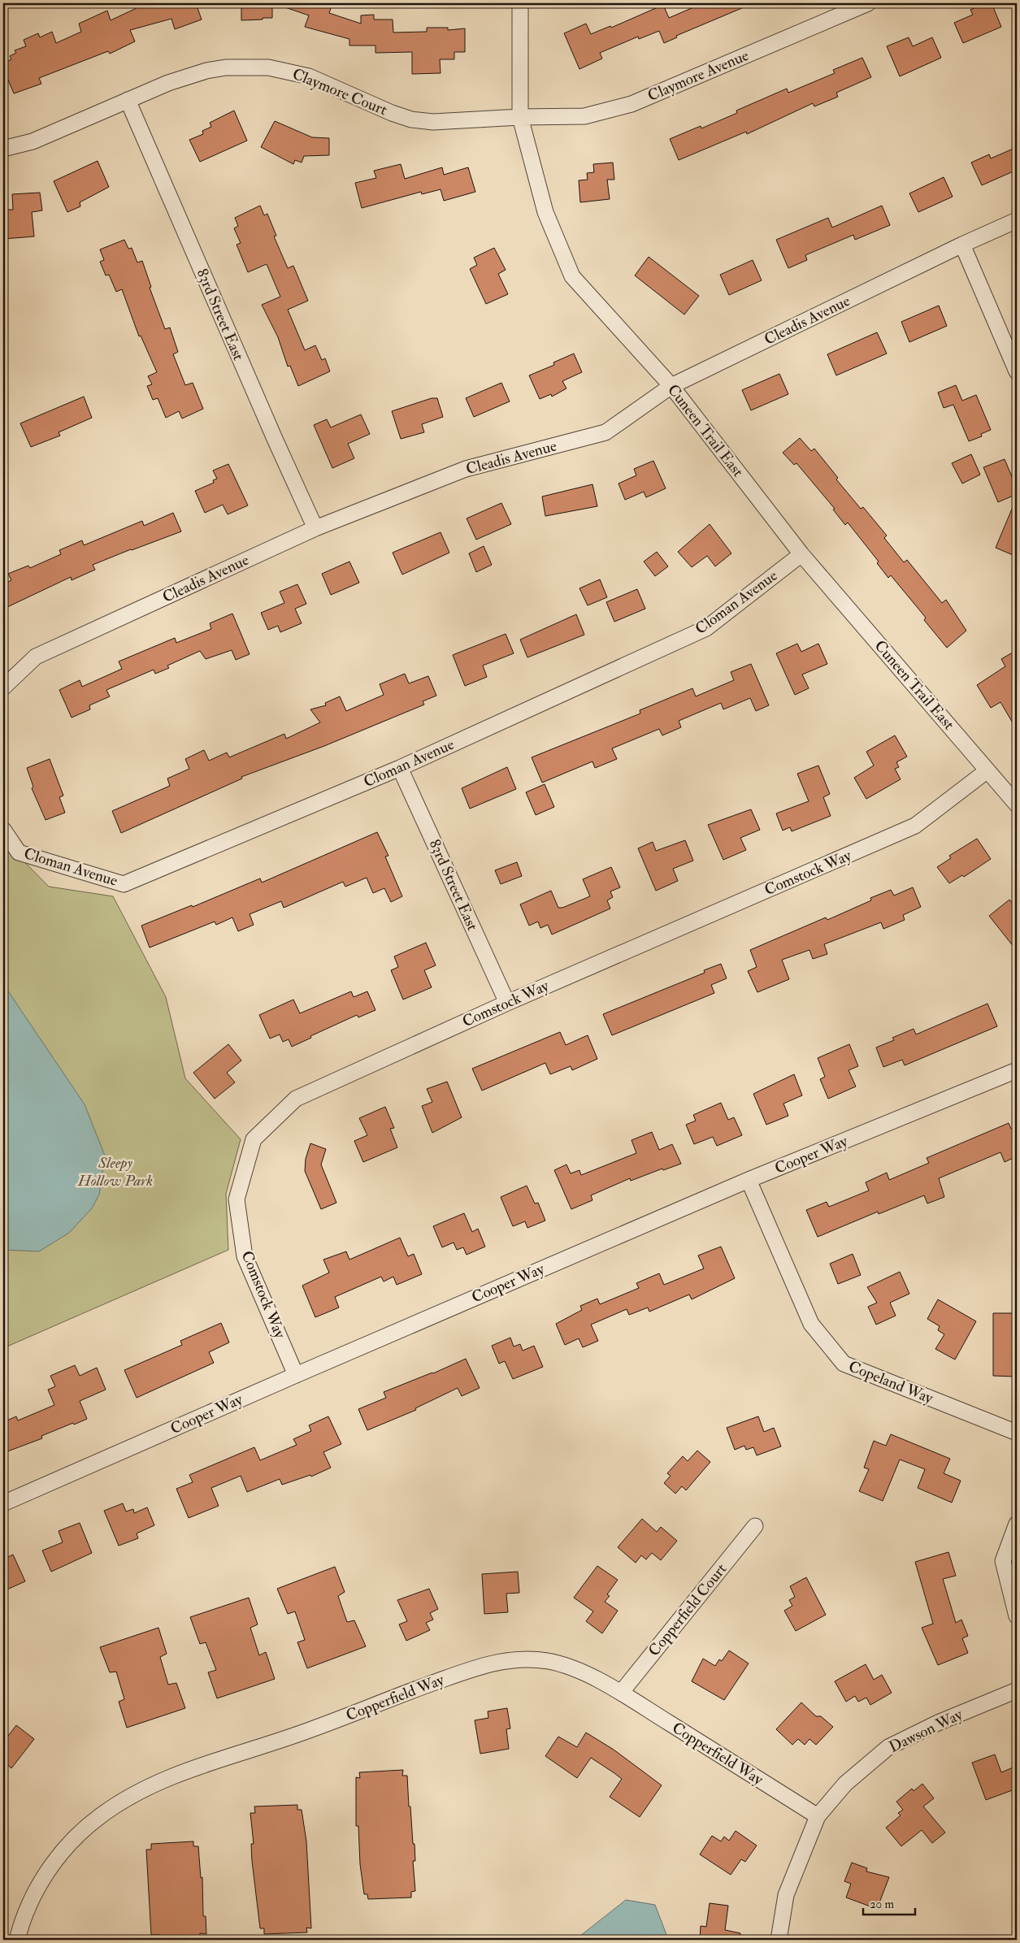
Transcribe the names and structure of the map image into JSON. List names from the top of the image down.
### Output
{
  "streets": {
    "street": [
      "Claymore Avenue",
      "Claymore Court",
      "83rd Street East",
      "Cleadis Avenue",
      "Cuneen Trail East",
      "Cloman Avenue",
      "Comstock Way",
      "Cooper Way",
      "Copeland Way",
      "Copperfield Court",
      "Copperfield Way",
      "Dawson Way"
    ]
  },
  "crossings": [
    ["Claymore Avenue", "Claymore Court"],
    ["Claymore Avenue", "Cuneen Trail East"],
    ["Claymore Court", "83rd Street East"],
    ["Claymore Court", "Cuneen Trail East"],
    ["83rd Street East", "Cleadis Avenue"],
    ["83rd Street East", "Cloman Avenue"],
    ["83rd Street East", "Comstock Way"],
    ["Cleadis Avenue", "Cuneen Trail East"],
    ["Cuneen Trail East", "Cloman Avenue"],
    ["Cuneen Trail East", "Comstock Way"],
    ["Comstock Way", "Cooper Way"],
    ["Cooper Way", "Copeland Way"],
    ["Copperfield Court", "Copperfield Way"],
    ["Copperfield Way", "Dawson Way"]
  ],
  "parks": ["Sleepy Hollow Park"],
  "scale_bar": "20 m"
}
